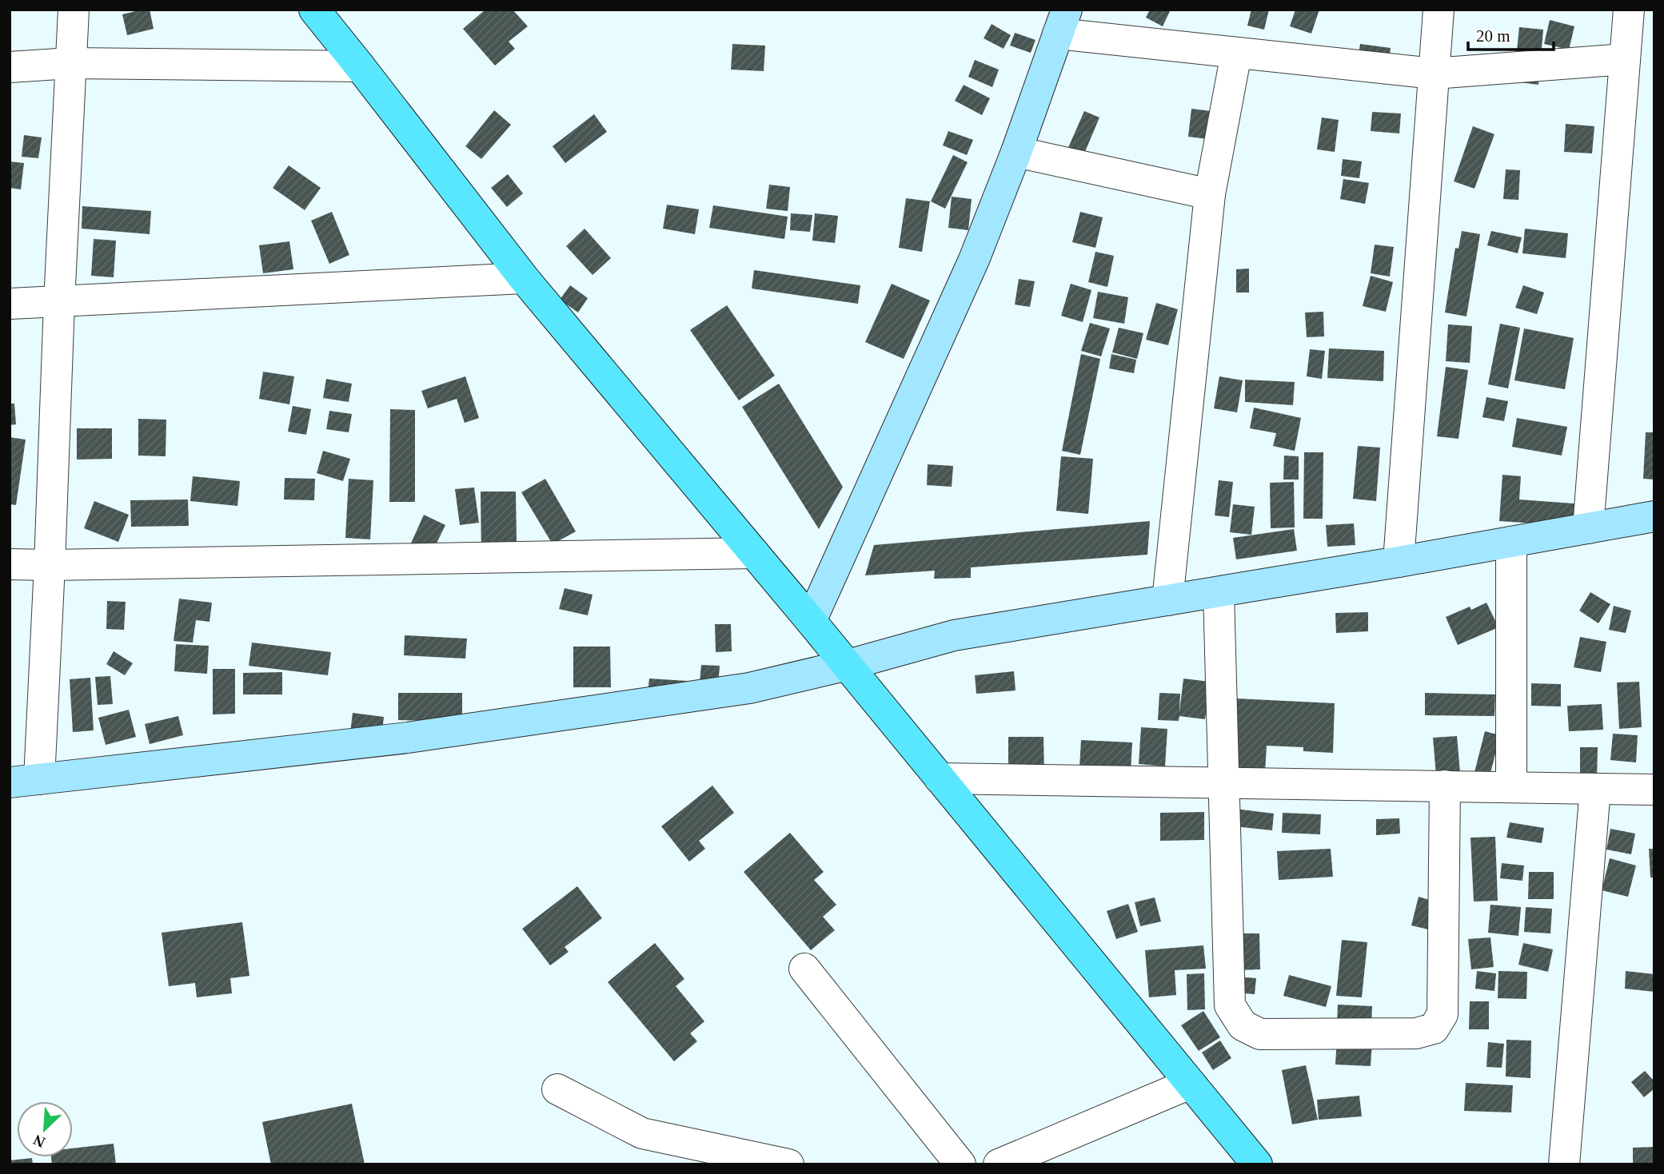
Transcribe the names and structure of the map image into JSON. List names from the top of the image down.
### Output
{
  "scale_bar": "20 m",
  "north": "bottom left"
}
